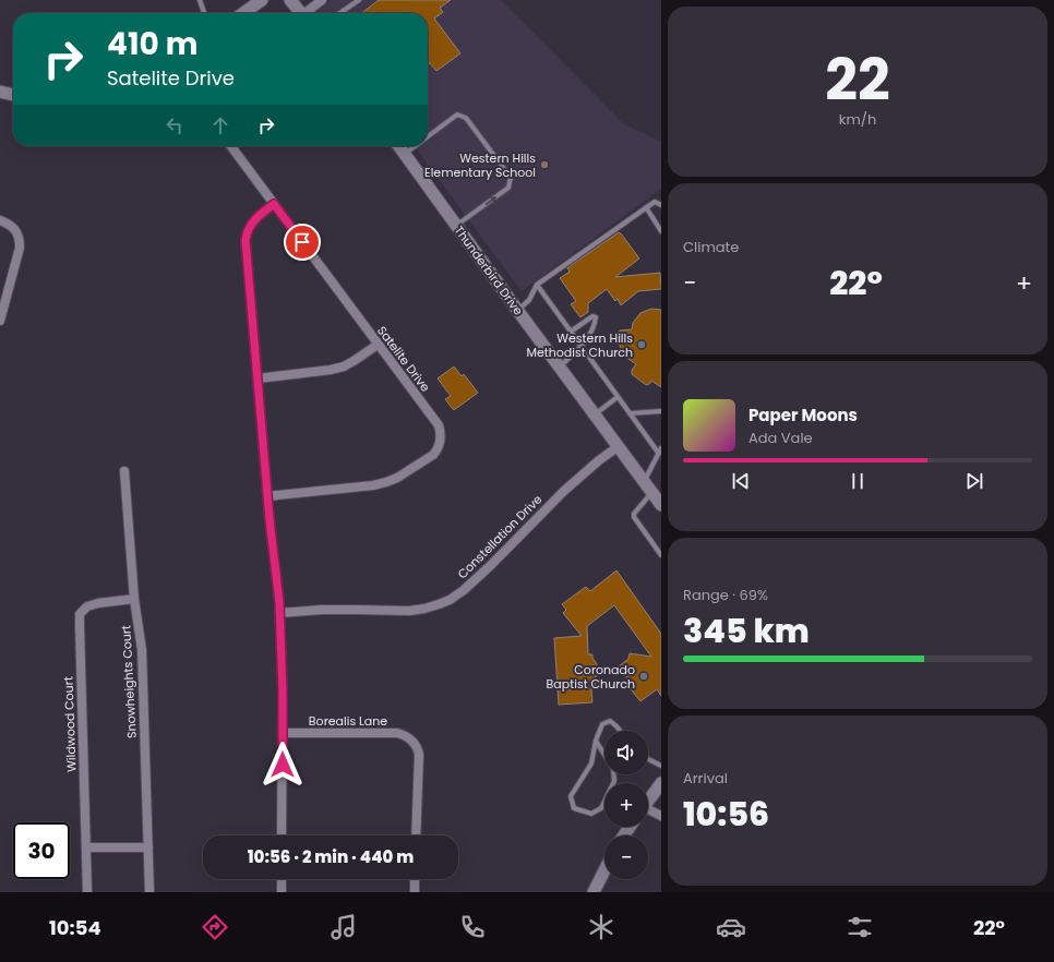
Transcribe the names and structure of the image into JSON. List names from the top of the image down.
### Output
{
  "streets": {
    "street": [
      "Thunderbird Drive",
      "Satelite Drive",
      "Constellation Drive",
      "Snowheights Court",
      "Borealis Lane",
      "Wildwood Court"
    ]
  },
  "crossings": [
    ["Thunderbird Drive", "Constellation Drive"],
    ["Snowheights Court", "Wildwood Court"]
  ],
  "places": ["Western Hills Elementary School", "Western Hills Methodist Church", "Coronado Baptist Church"],
  "page": {
    "tile": [
      ["22", "km/h"],
      "Climate",
      ["Range · 69%", "345 km"],
      ["Arrival", "10:56"]
    ],
    "turn": ["410 m", "Satelite Drive"],
    "heat": ["−", "22°", "+"],
    "song": ["Paper Moons", "Ada Vale"],
    "map_buttons": ["+", "−"],
    "limit": "30",
    "trip": "10:56 · 2 min · 440 m",
    "tabs": ["10:54", "22°"]
  }
}
